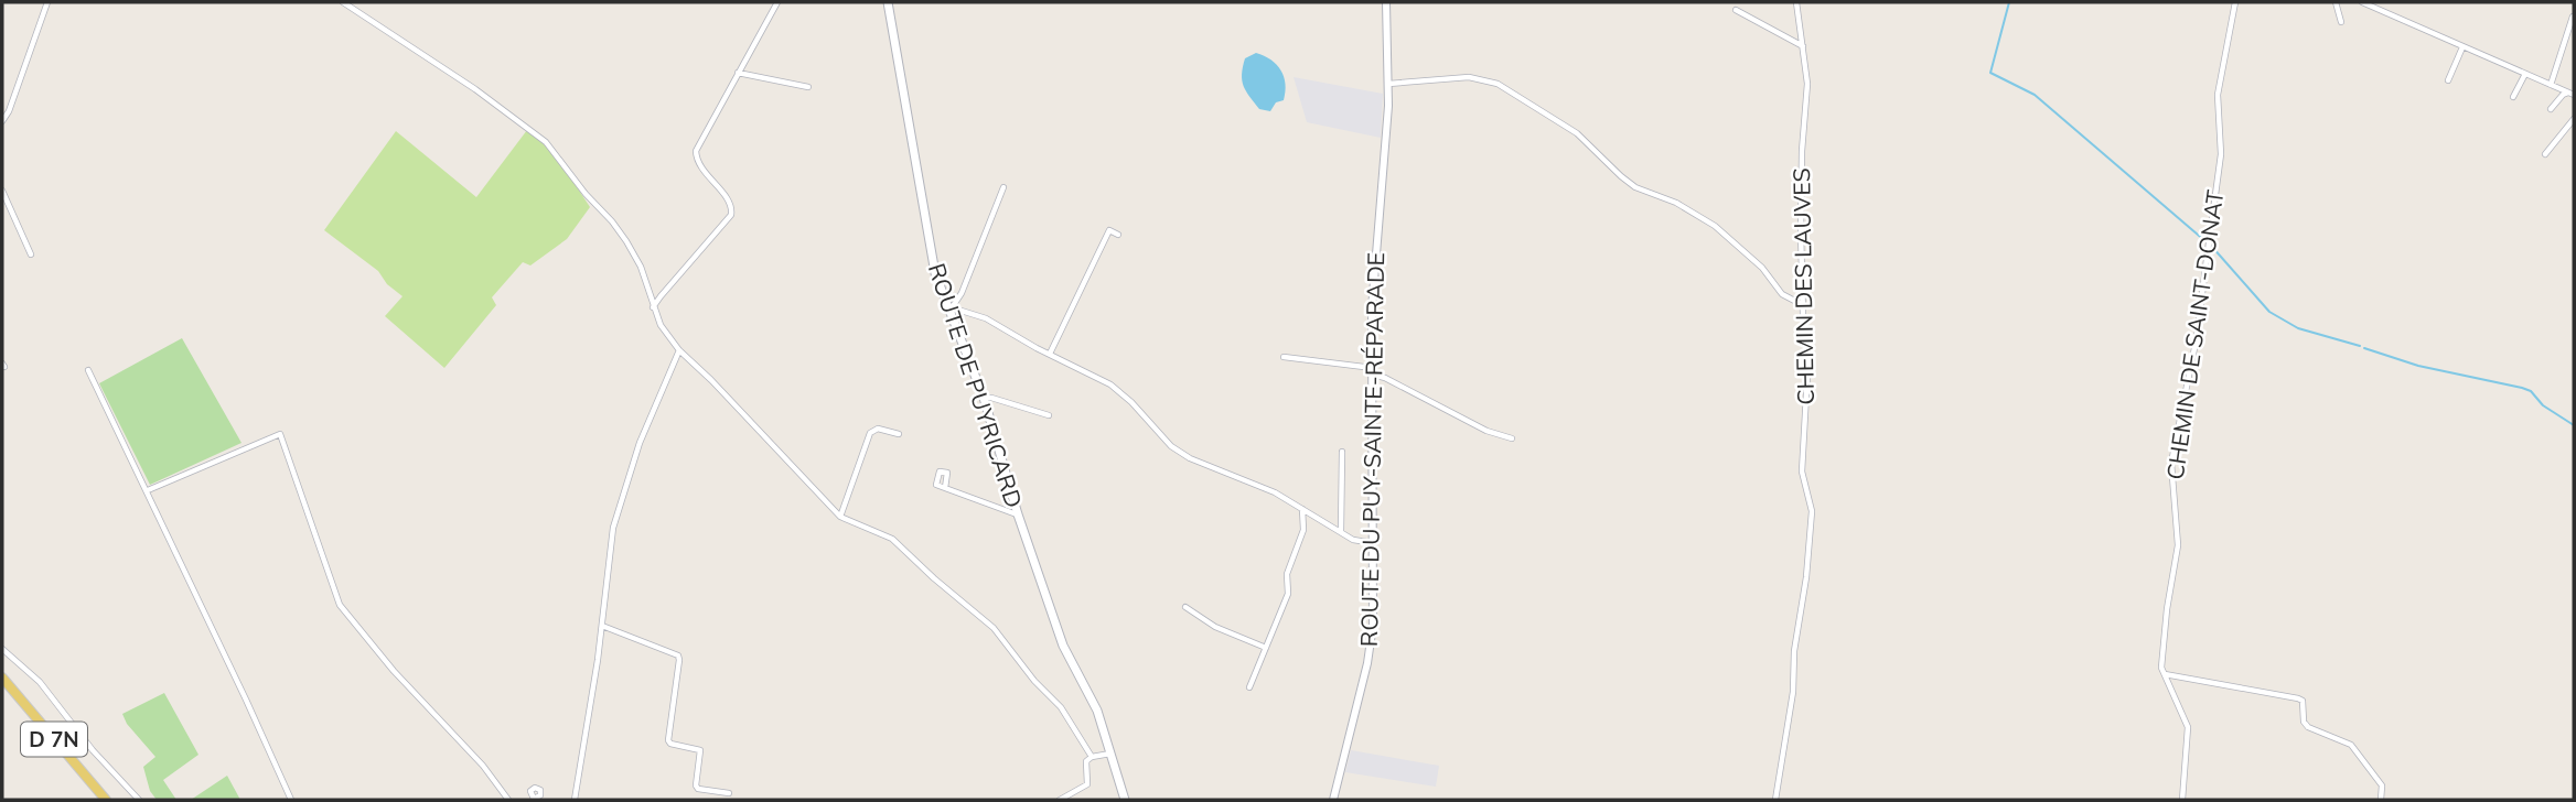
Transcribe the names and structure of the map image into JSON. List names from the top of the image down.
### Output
{
  "streets": {
    "main road": ["ROUTE DE PUYRICARD", "D 7N"],
    "street": ["CHEMIN DES LAUVES", "CHEMIN DE SAINT-DONAT", "ROUTE DU PUY-SAINTE-RÉPARADE"]
  }
}
